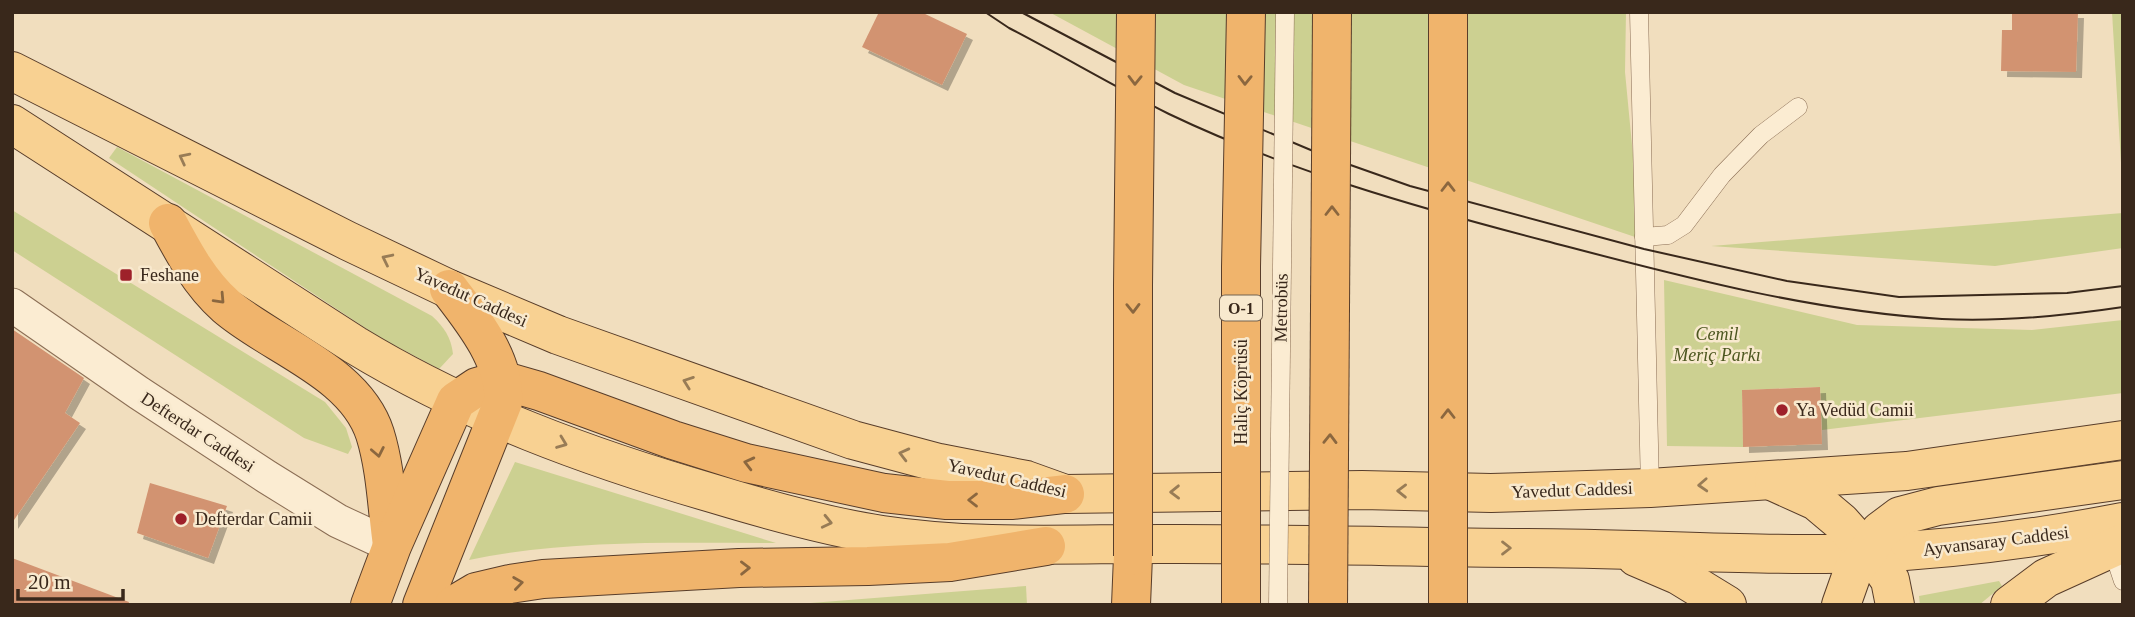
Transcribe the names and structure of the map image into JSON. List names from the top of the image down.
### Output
{
  "streets": {
    "highway": ["O-1", "Haliç Köprüsü"],
    "main road": ["Yavedut Caddesi", "Ayvansaray Caddesi"],
    "street": ["Defterdar Caddesi"],
    "lane": ["Metrobüs"]
  },
  "parks": ["Cemil Meriç Parkı"],
  "places": {
    "transit": ["Feshane"],
    "other": ["Ya Vedüd Camii", "Defterdar Camii"]
  },
  "scale_bar": "20 m"
}
